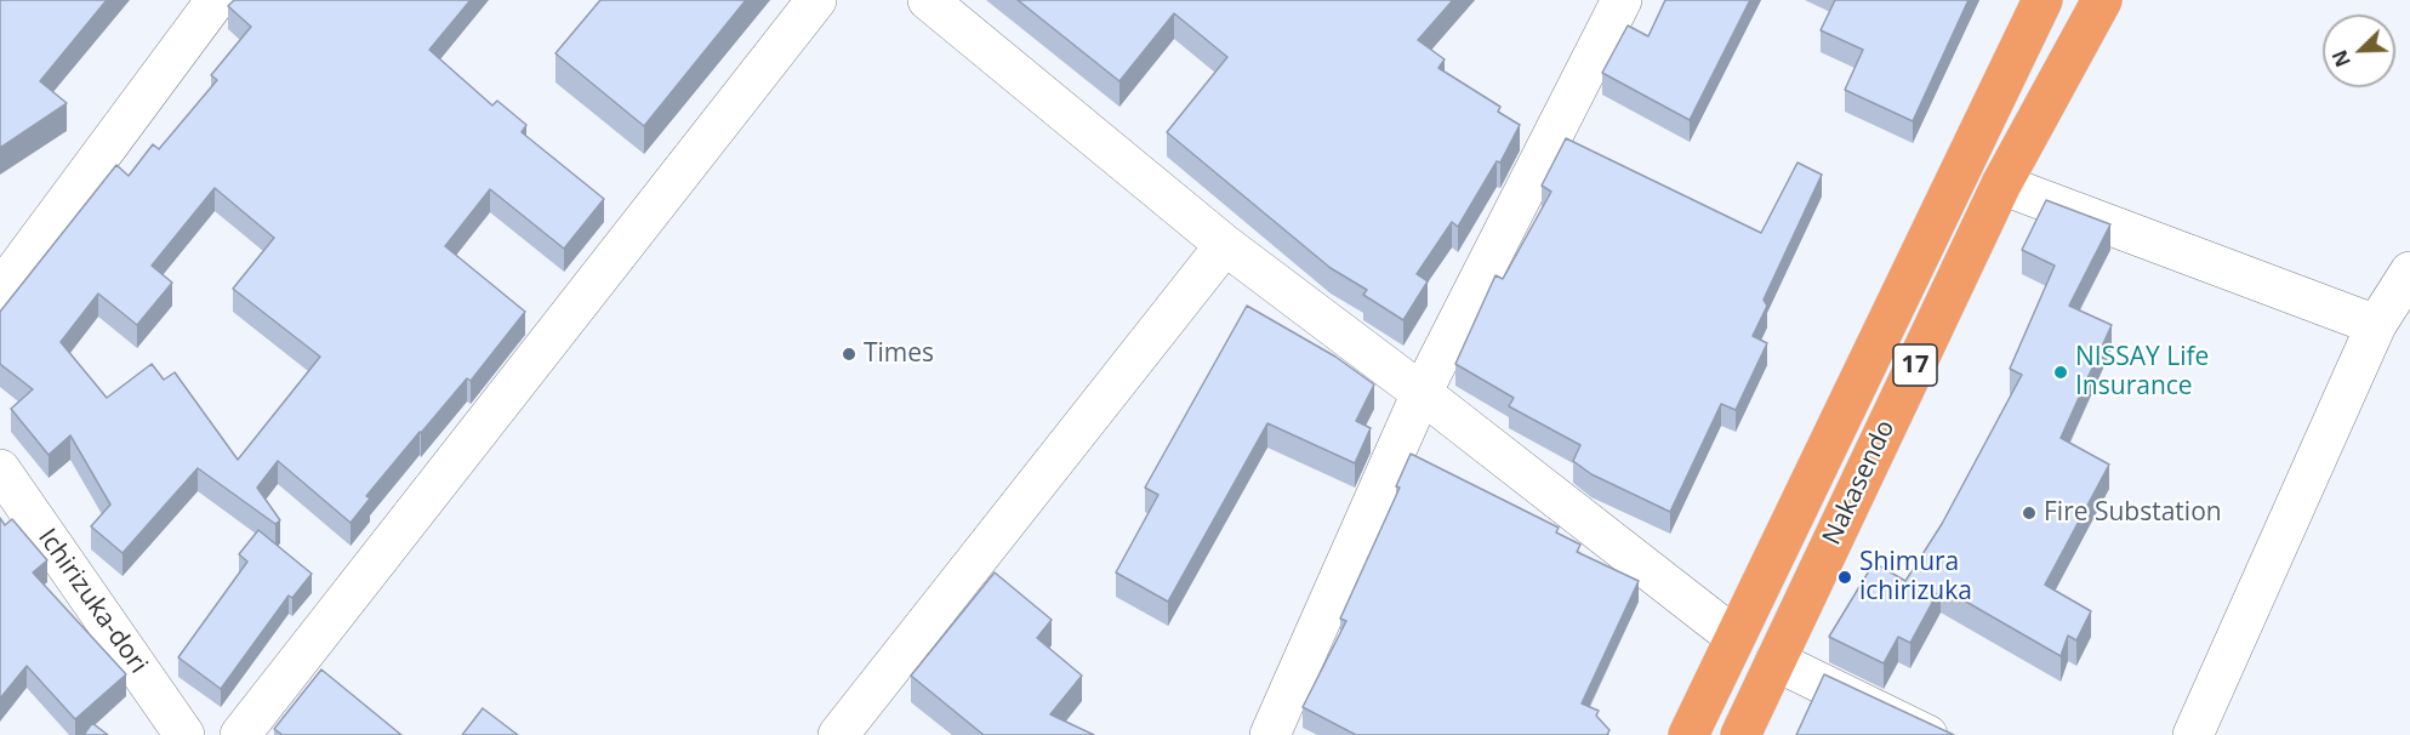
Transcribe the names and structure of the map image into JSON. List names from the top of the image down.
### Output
{
  "streets": {
    "highway": ["17", "Nakasendo"],
    "street": ["Ichirizuka-dori"]
  },
  "places": [
    "Times",
    "NISSAY Life Insurance",
    "Fire Substation",
    "Shimura ichirizuka"
  ],
  "north": "bottom left"
}
